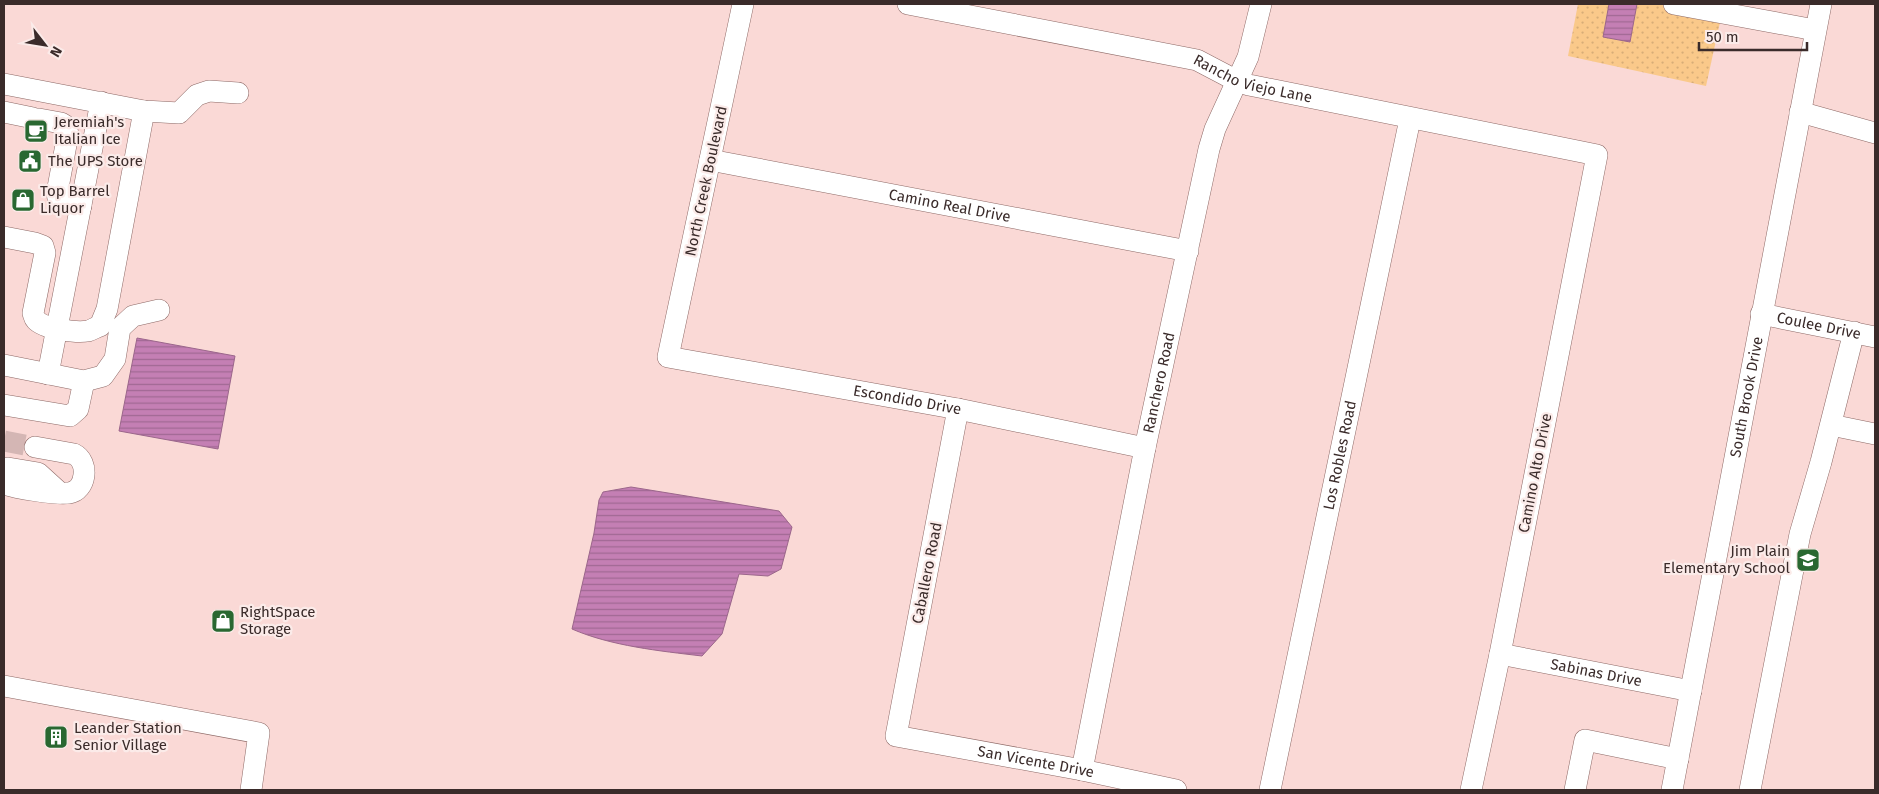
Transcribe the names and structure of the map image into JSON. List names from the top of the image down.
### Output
{
  "streets": {
    "street": [
      "Rancho Viejo Lane",
      "North Creek Boulevard",
      "Camino Real Drive",
      "Coulee Drive",
      "Ranchero Road",
      "South Brook Drive",
      "Escondido Drive",
      "Los Robles Road",
      "Camino Alto Drive",
      "Caballero Road",
      "Sabinas Drive",
      "San Vicente Drive"
    ]
  },
  "crossings": [
    ["Rancho Viejo Lane", "Ranchero Road"],
    ["Rancho Viejo Lane", "Los Robles Road"],
    ["Rancho Viejo Lane", "Camino Alto Drive"],
    ["North Creek Boulevard", "Camino Real Drive"],
    ["North Creek Boulevard", "Escondido Drive"],
    ["Camino Real Drive", "Ranchero Road"],
    ["Coulee Drive", "South Brook Drive"],
    ["Ranchero Road", "Escondido Drive"],
    ["Ranchero Road", "San Vicente Drive"],
    ["South Brook Drive", "Sabinas Drive"],
    ["Escondido Drive", "Caballero Road"],
    ["Camino Alto Drive", "Sabinas Drive"],
    ["Caballero Road", "San Vicente Drive"]
  ],
  "places": {
    "cafe": ["Jeremiah's Italian Ice"],
    "public building": ["The UPS Store"],
    "shop": ["Top Barrel Liquor", "RightSpace Storage"],
    "school or university": ["Jim Plain Elementary School"],
    "building": ["Leander Station Senior Village"]
  },
  "scale_bar": "50 m",
  "north": "bottom right"
}
